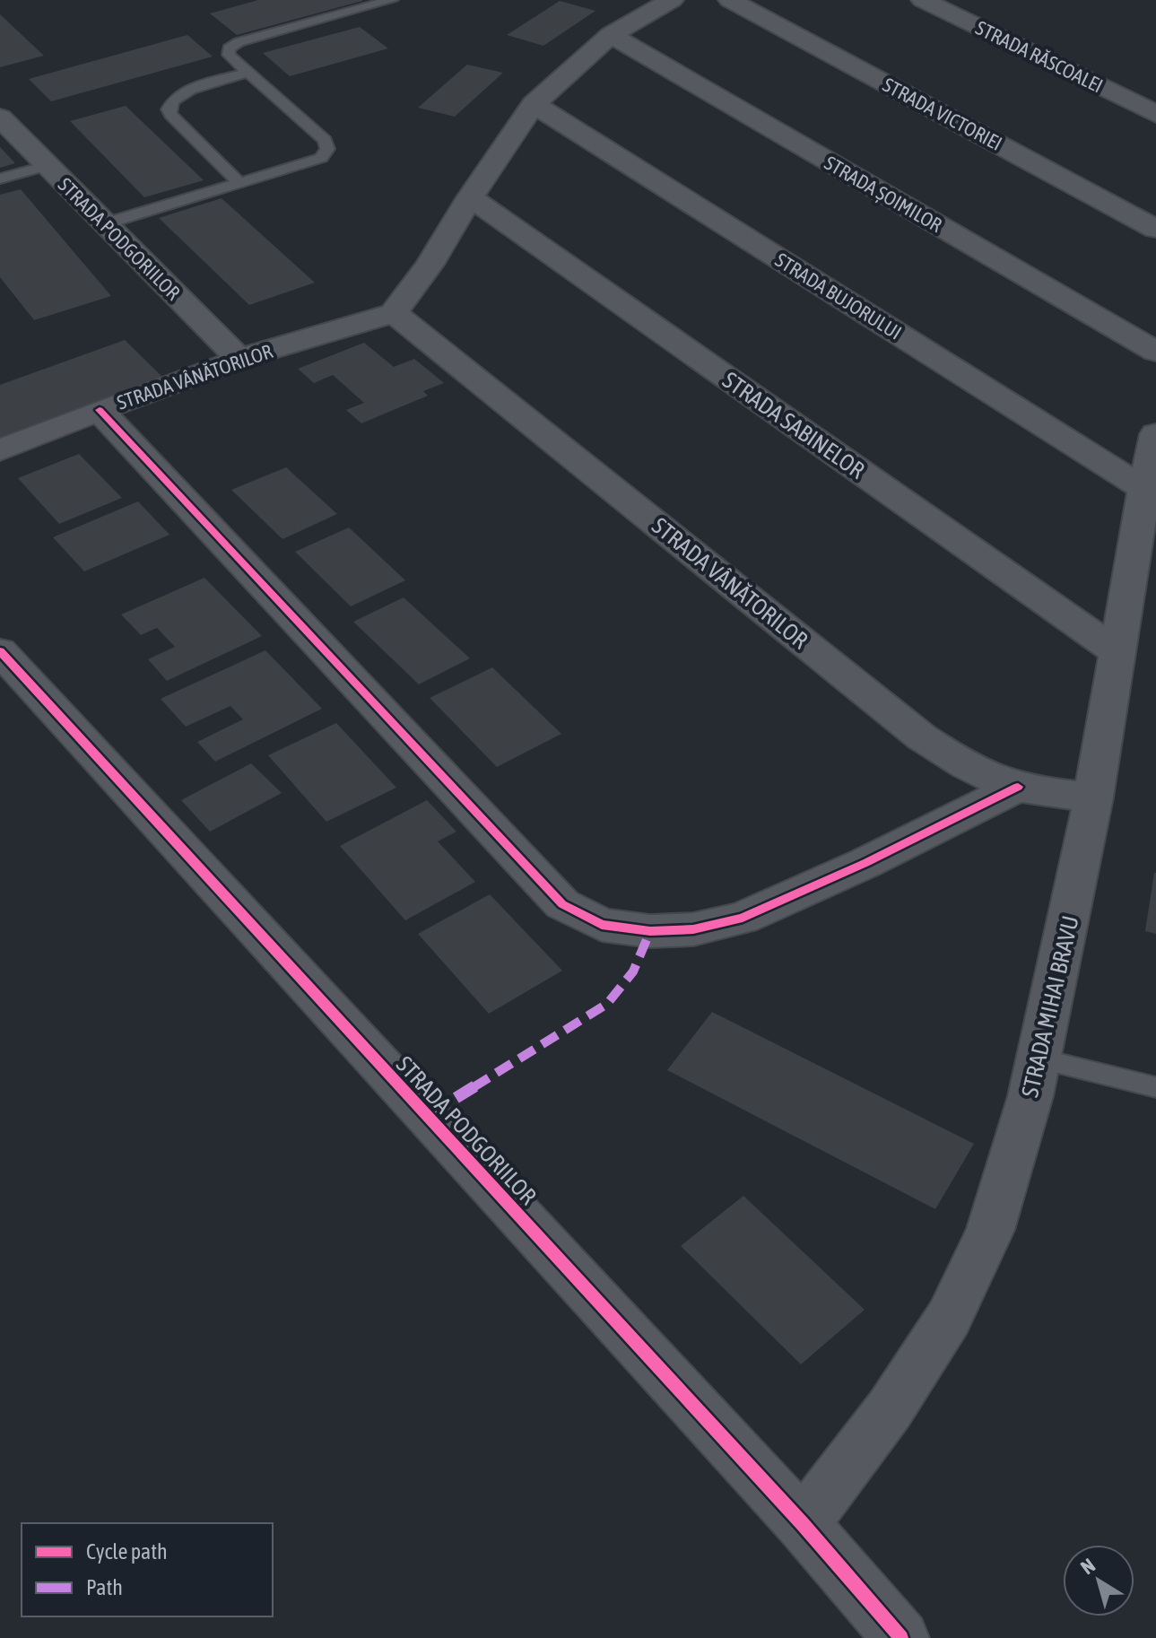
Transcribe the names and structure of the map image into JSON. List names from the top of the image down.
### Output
{
  "streets": {
    "street": [
      "STRADA RĂSCOALEI",
      "STRADA VICTORIEI",
      "STRADA ȘOIMILOR",
      "STRADA PODGORIILOR",
      "STRADA BUJORULUI",
      "STRADA VÂNĂTORILOR",
      "STRADA SABINELOR",
      "STRADA MIHAI BRAVU"
    ]
  },
  "crossings": [
    ["STRADA PODGORIILOR", "STRADA VÂNĂTORILOR"],
    ["STRADA PODGORIILOR", "STRADA MIHAI BRAVU"],
    ["STRADA BUJORULUI", "STRADA MIHAI BRAVU"],
    ["STRADA VÂNĂTORILOR", "STRADA MIHAI BRAVU"],
    ["STRADA SABINELOR", "STRADA MIHAI BRAVU"]
  ],
  "legend": ["Cycle path", "Path"],
  "north": "top left"
}
